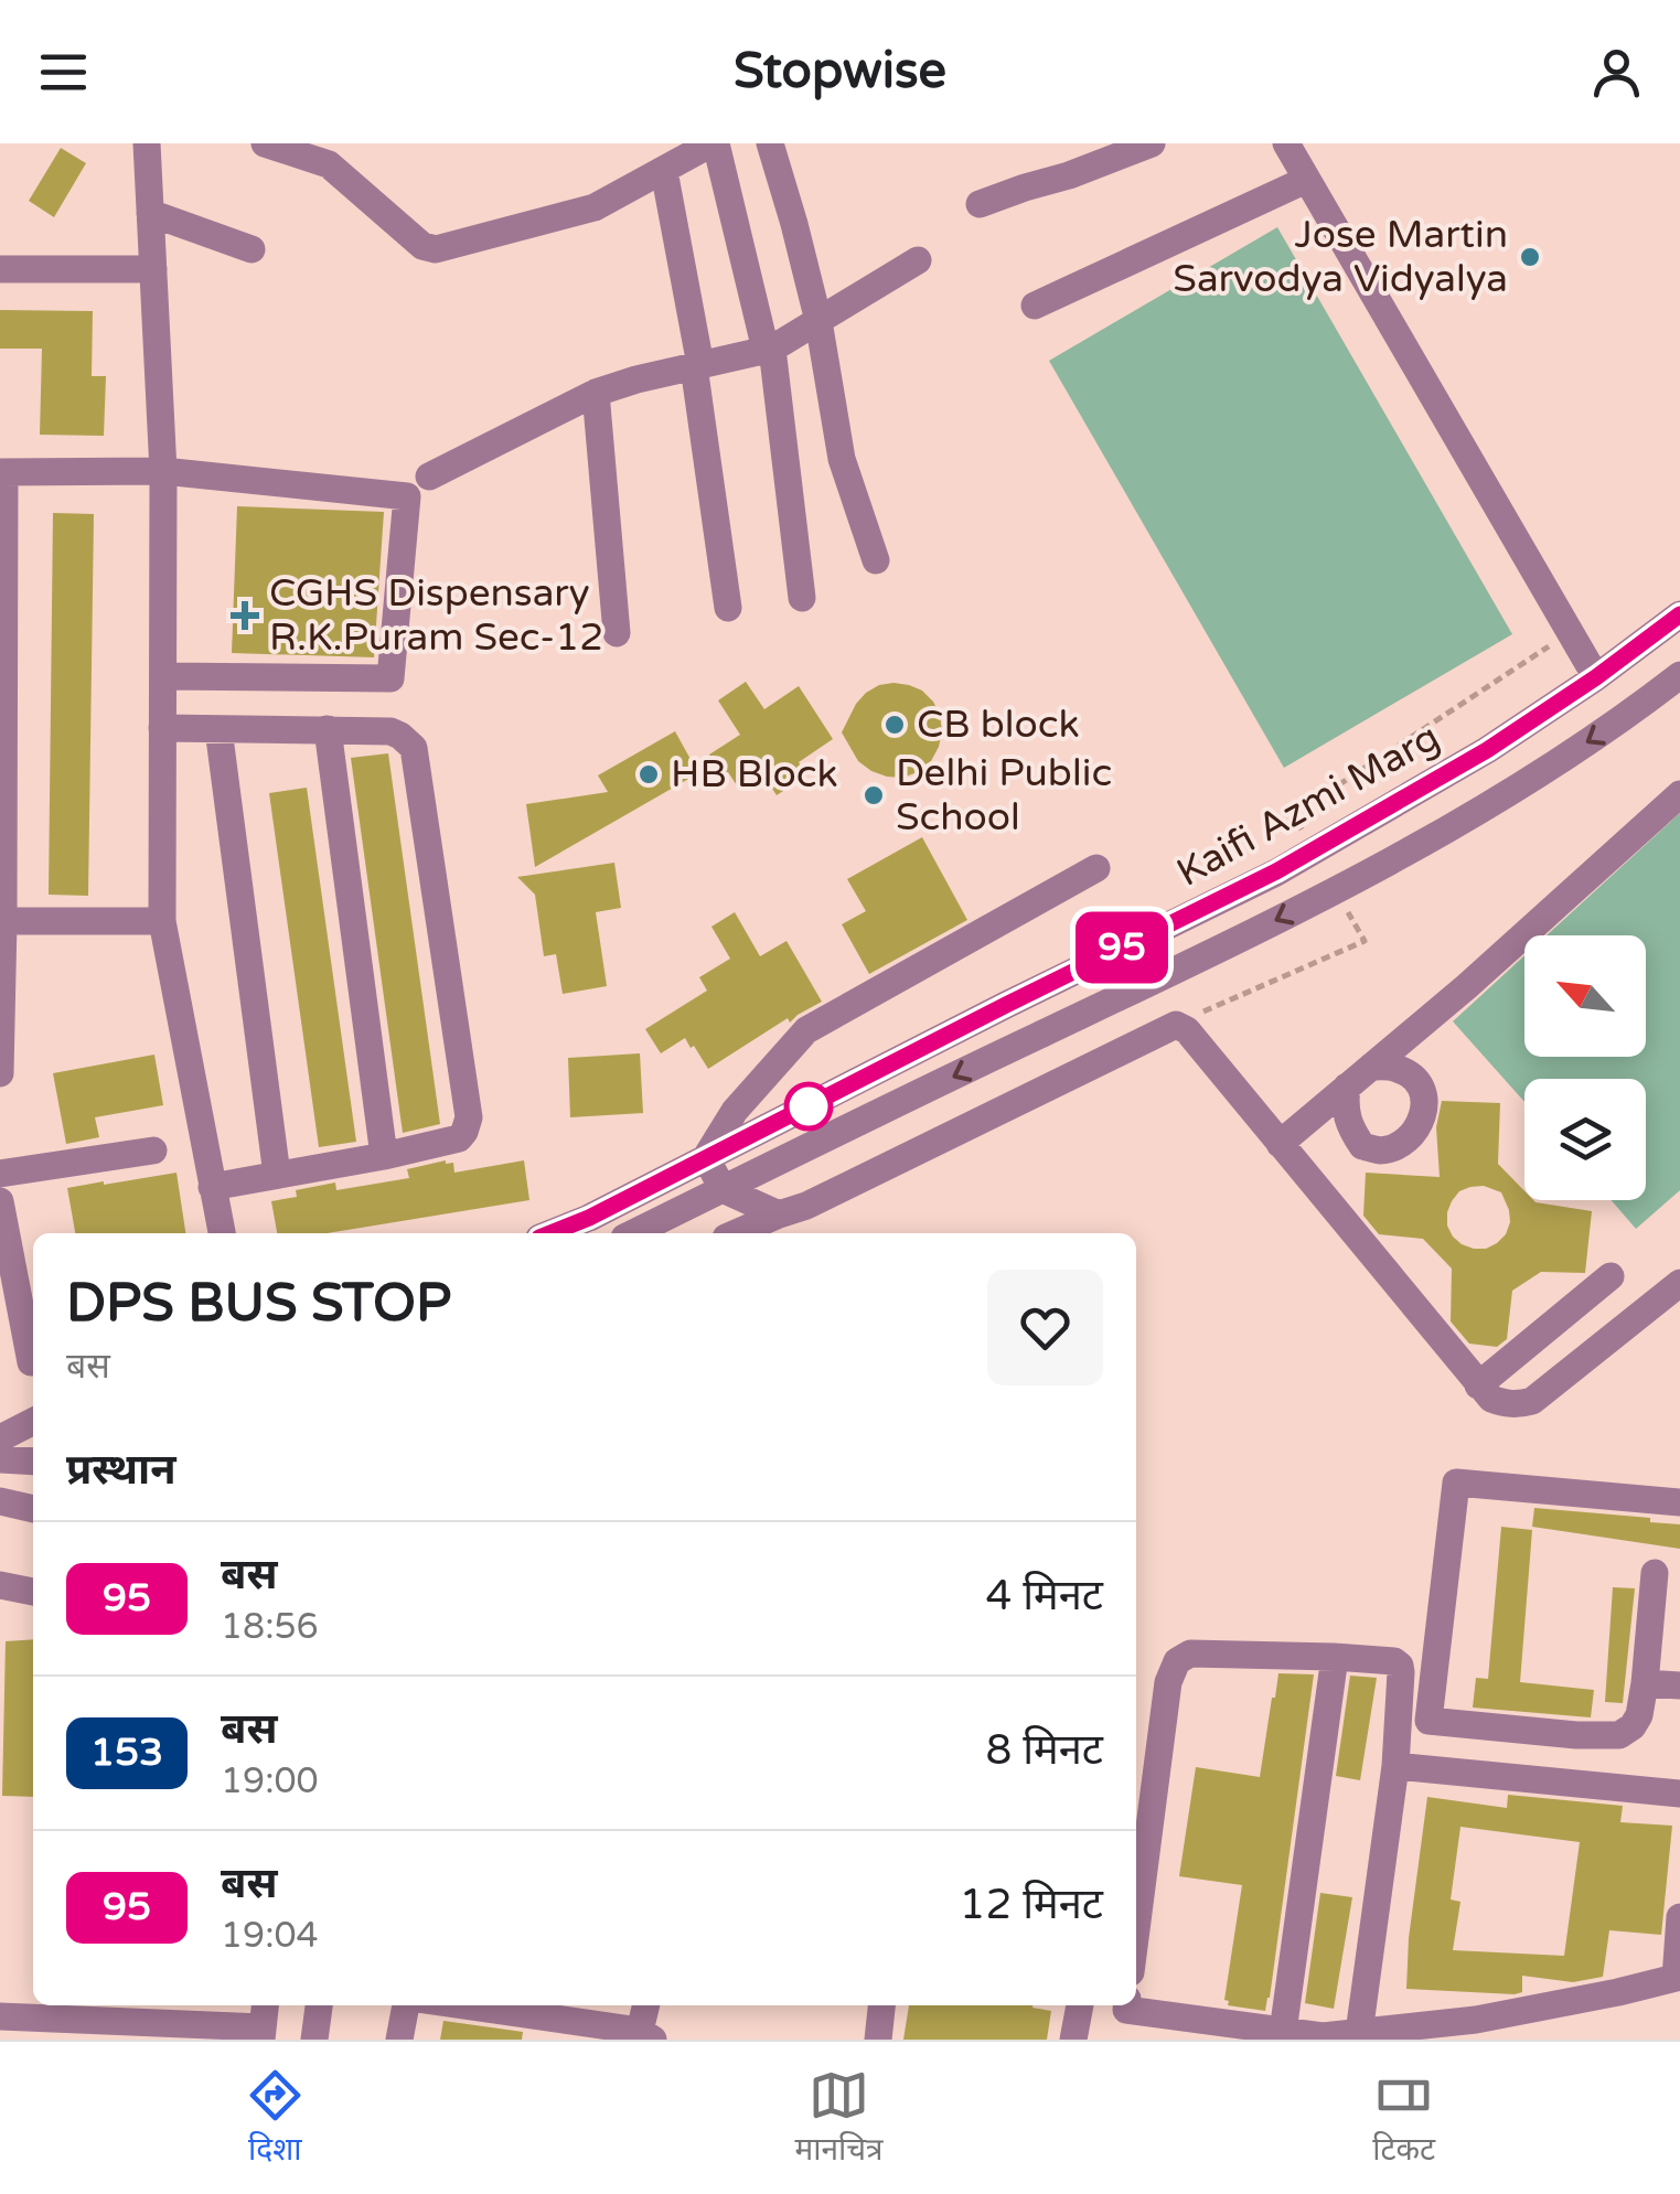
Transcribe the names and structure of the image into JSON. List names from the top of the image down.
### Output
{
  "streets": {
    "street": ["Kaifi Azmi Marg"]
  },
  "places": {
    "other": [
      "Jose Martin Sarvodya Vidyalya",
      "CB block",
      "HB Block",
      "Delhi Public School"
    ],
    "health": ["CGHS Dispensary R.K.Puram Sec-12"]
  },
  "lines": ["bus line 95"],
  "north": "top left",
  "page": {
    "header": "Stopwise",
    "on_map": "95",
    "heading": [
      ["DPS BUS STOP", "बस"],
      "प्रस्थान"
    ],
    "list": [
      {
        "mark": "95",
        "name": "बस",
        "note": "18:56",
        "value": "4 मिनट"
      },
      {
        "mark": "153",
        "name": "बस",
        "note": "19:00",
        "value": "8 मिनट"
      },
      {
        "mark": "95",
        "name": "बस",
        "note": "19:04",
        "value": "12 मिनट"
      }
    ],
    "tabs": ["दिशा", "मानचित्र", "टिकट"]
  }
}
